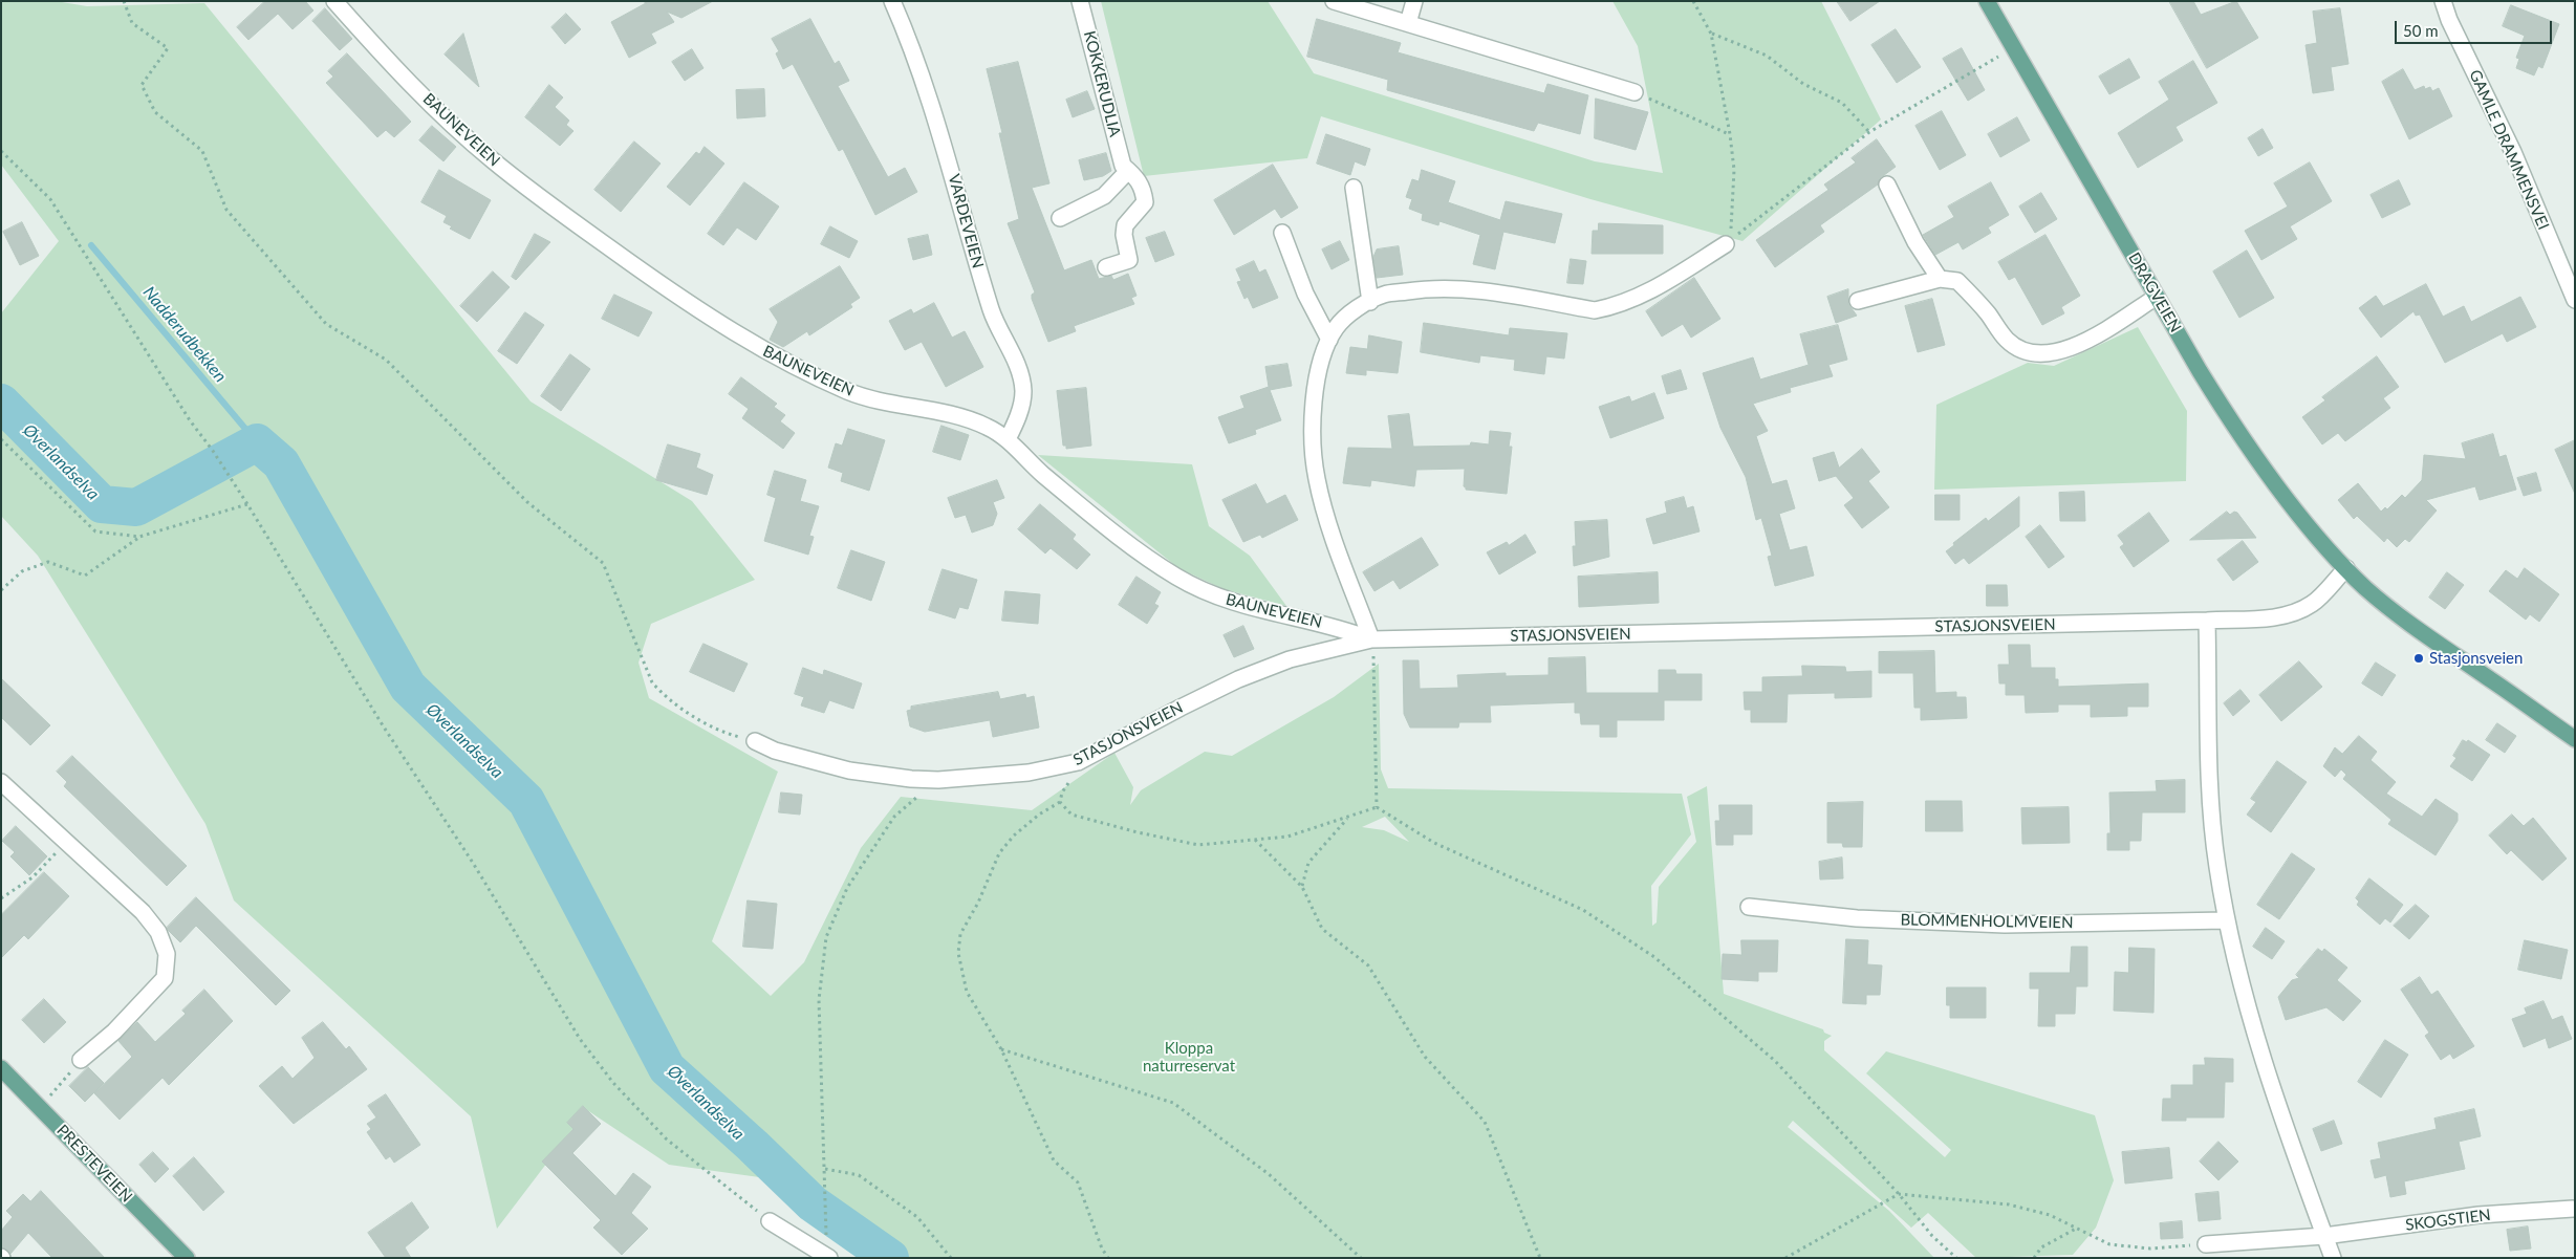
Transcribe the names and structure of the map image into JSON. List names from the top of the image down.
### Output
{
  "streets": {
    "main road": ["DRAGVEIEN", "PRESTEVEIEN"],
    "street": [
      "KOKKERUDLIA",
      "BAUNEVEIEN",
      "GAMLE DRAMMENSVEI",
      "VARDEVEIEN",
      "STASJONSVEIEN",
      "BLOMMENHOLMVEIEN",
      "SKOGSTIEN"
    ]
  },
  "crossings": [
    ["BAUNEVEIEN", "VARDEVEIEN"],
    ["BAUNEVEIEN", "STASJONSVEIEN"],
    ["DRAGVEIEN", "STASJONSVEIEN"]
  ],
  "water": ["Nadderudbekken", "Øverlandselva"],
  "parks": ["Kloppa naturreservat"],
  "places": ["Stasjonsveien"],
  "scale_bar": "50 m"
}
